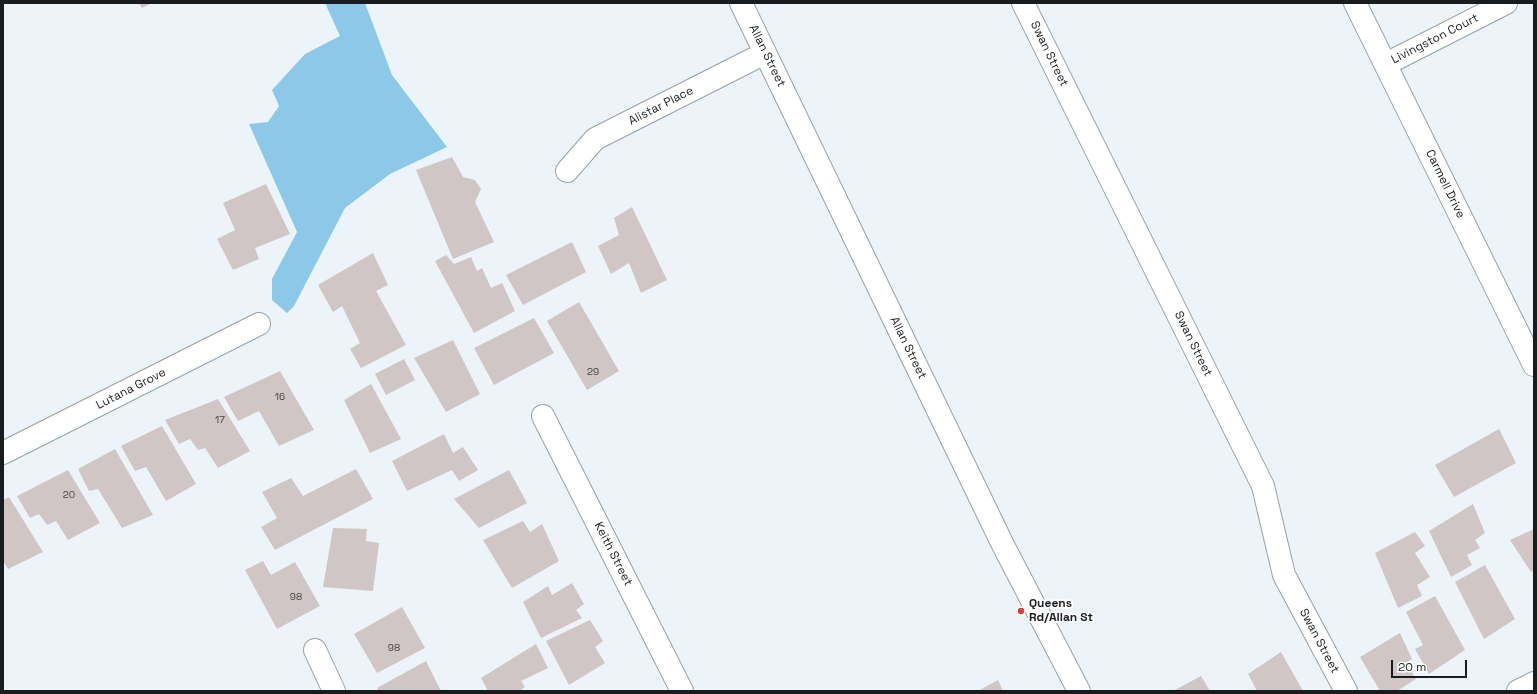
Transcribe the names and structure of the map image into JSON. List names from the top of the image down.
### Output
{
  "streets": {
    "street": [
      "Livingston Court",
      "Swan Street",
      "Allan Street",
      "Alistar Place",
      "Carmell Drive",
      "Lutana Grove",
      "Keith Street"
    ]
  },
  "crossings": [
    ["Livingston Court", "Carmell Drive"],
    ["Allan Street", "Alistar Place"]
  ],
  "places": ["Queens Rd/Allan St"],
  "house_numbers": [
    "29",
    "16",
    "17",
    "20",
    "98",
    "98"
  ],
  "scale_bar": "20 m"
}
